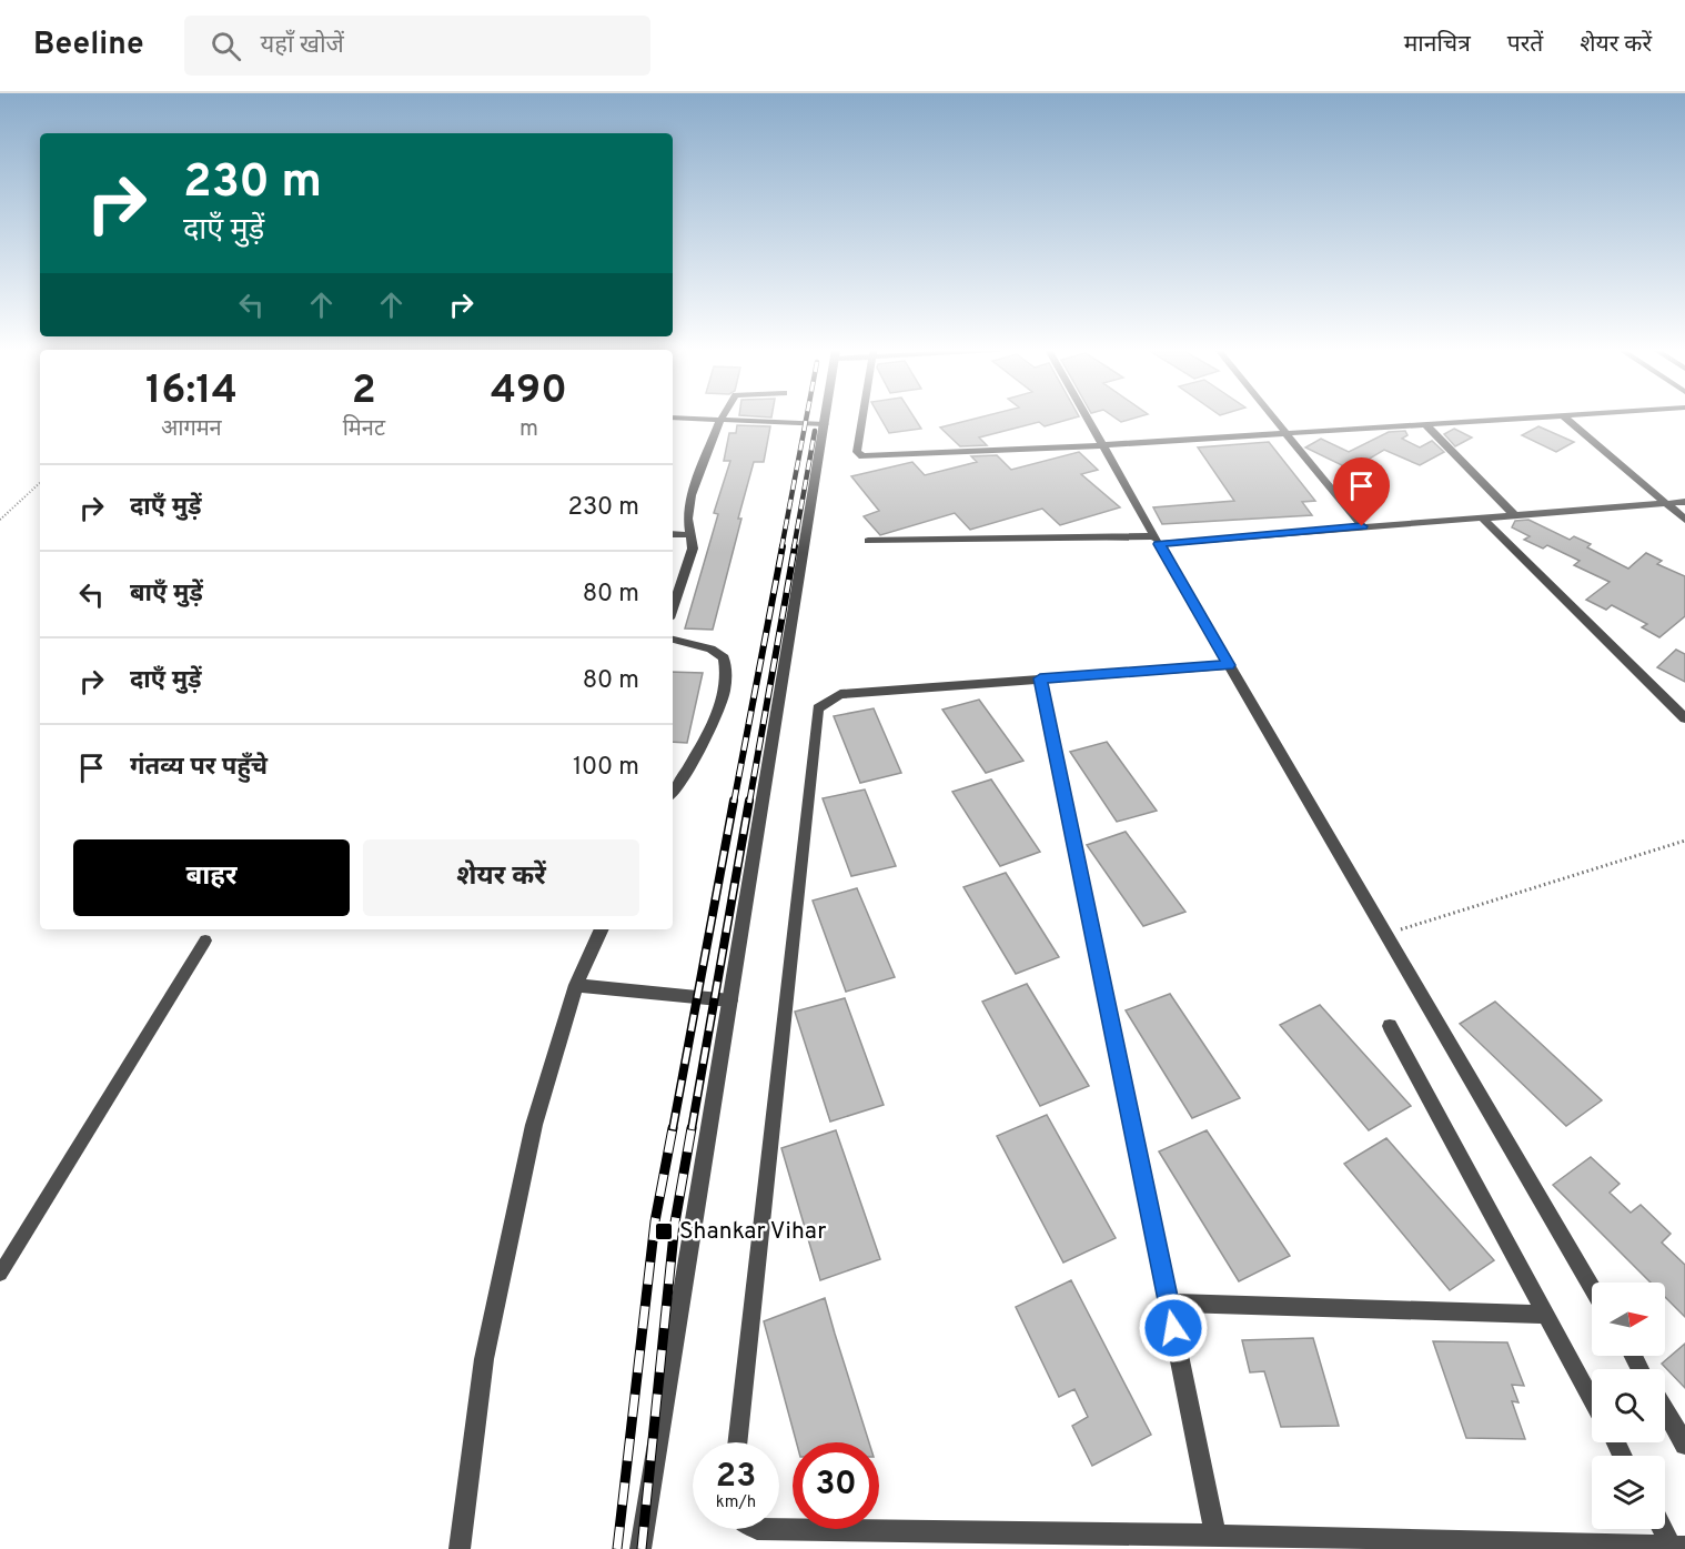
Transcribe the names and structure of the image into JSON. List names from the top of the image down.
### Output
{
  "places": {
    "transit": ["Shankar Vihar"]
  },
  "north": "right",
  "page": {
    "header": "Beeline",
    "search": "यहाँ खोजें",
    "nav": ["मानचित्र", "परतें", "शेयर करें"],
    "turn": ["230 m", "दाएँ मुड़ें"],
    "eta": [
      "16:14",
      "आगमन",
      "2",
      "मिनट",
      "490",
      "m"
    ],
    "list": [
      {
        "name": "दाएँ मुड़ें",
        "value": "230 m"
      },
      {
        "name": "बाएँ मुड़ें",
        "value": "80 m"
      },
      {
        "name": "दाएँ मुड़ें",
        "value": "80 m"
      },
      {
        "name": "गंतव्य पर पहुँचे",
        "value": "100 m"
      }
    ],
    "buttons": ["बाहर", "शेयर करें"],
    "speed": "23 km/h",
    "limit": "30"
  }
}
